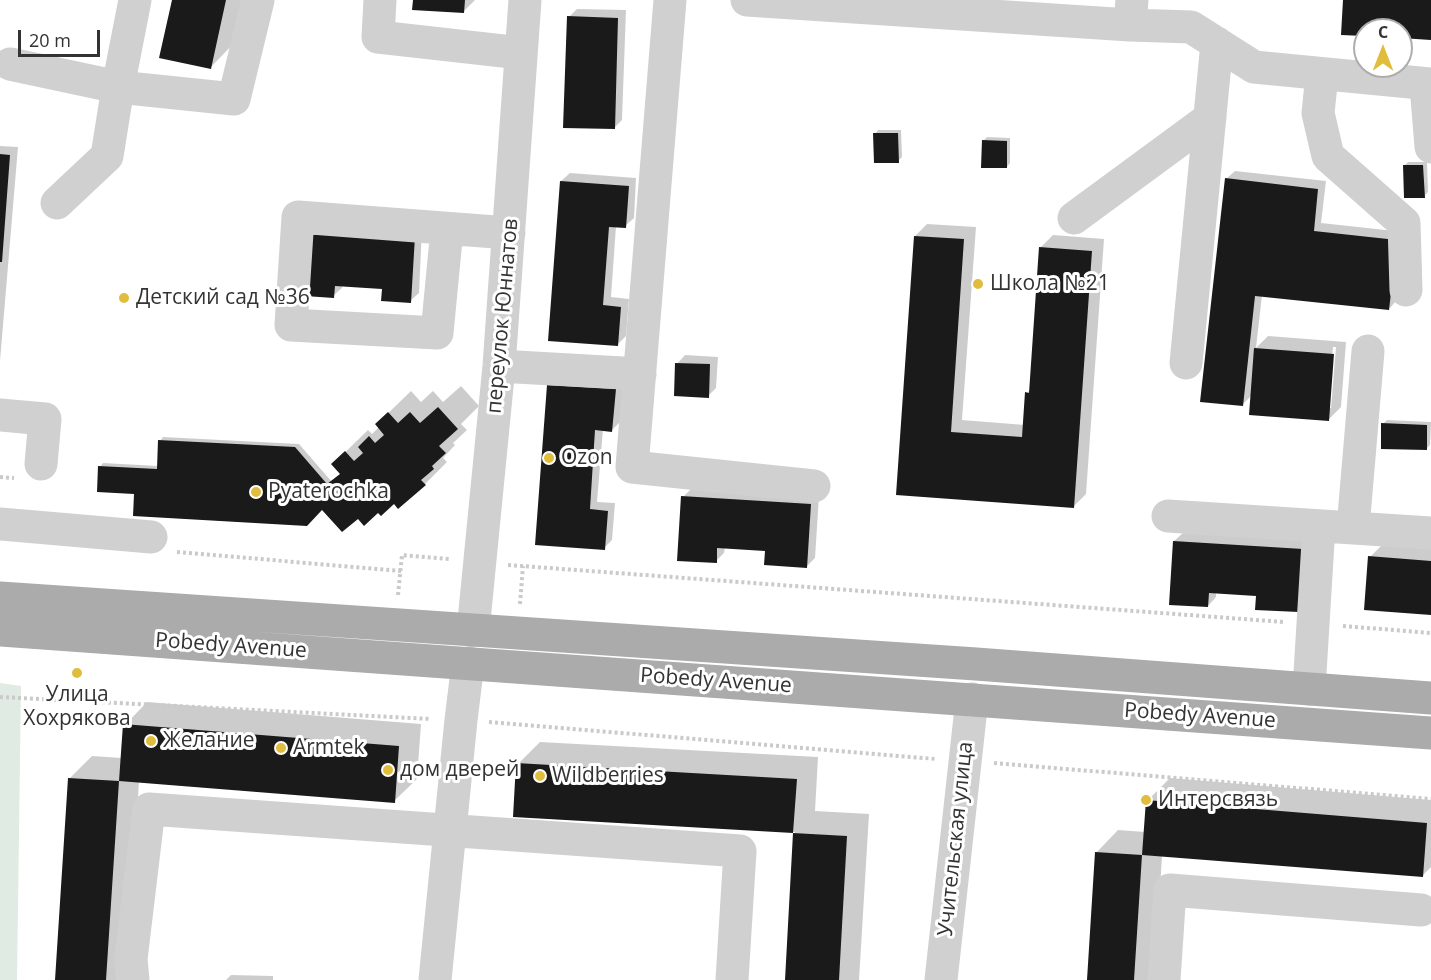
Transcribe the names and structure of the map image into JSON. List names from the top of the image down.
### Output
{
  "streets": {
    "main road": ["Pobedy Avenue"],
    "street": ["переулок Юннатов", "Учительская улица"]
  },
  "crossings": [
    ["переулок Юннатов", "Pobedy Avenue"],
    ["Pobedy Avenue", "Учительская улица"]
  ],
  "places": [
    "Школа №21",
    "Детский сад №36",
    "Ozon",
    "Pyaterochka",
    "Улица Хохрякова",
    "Желание",
    "Armtek",
    "дом дверей",
    "Wildberries",
    "Интерсвязь"
  ],
  "scale_bar": "20 m",
  "north": "top"
}
